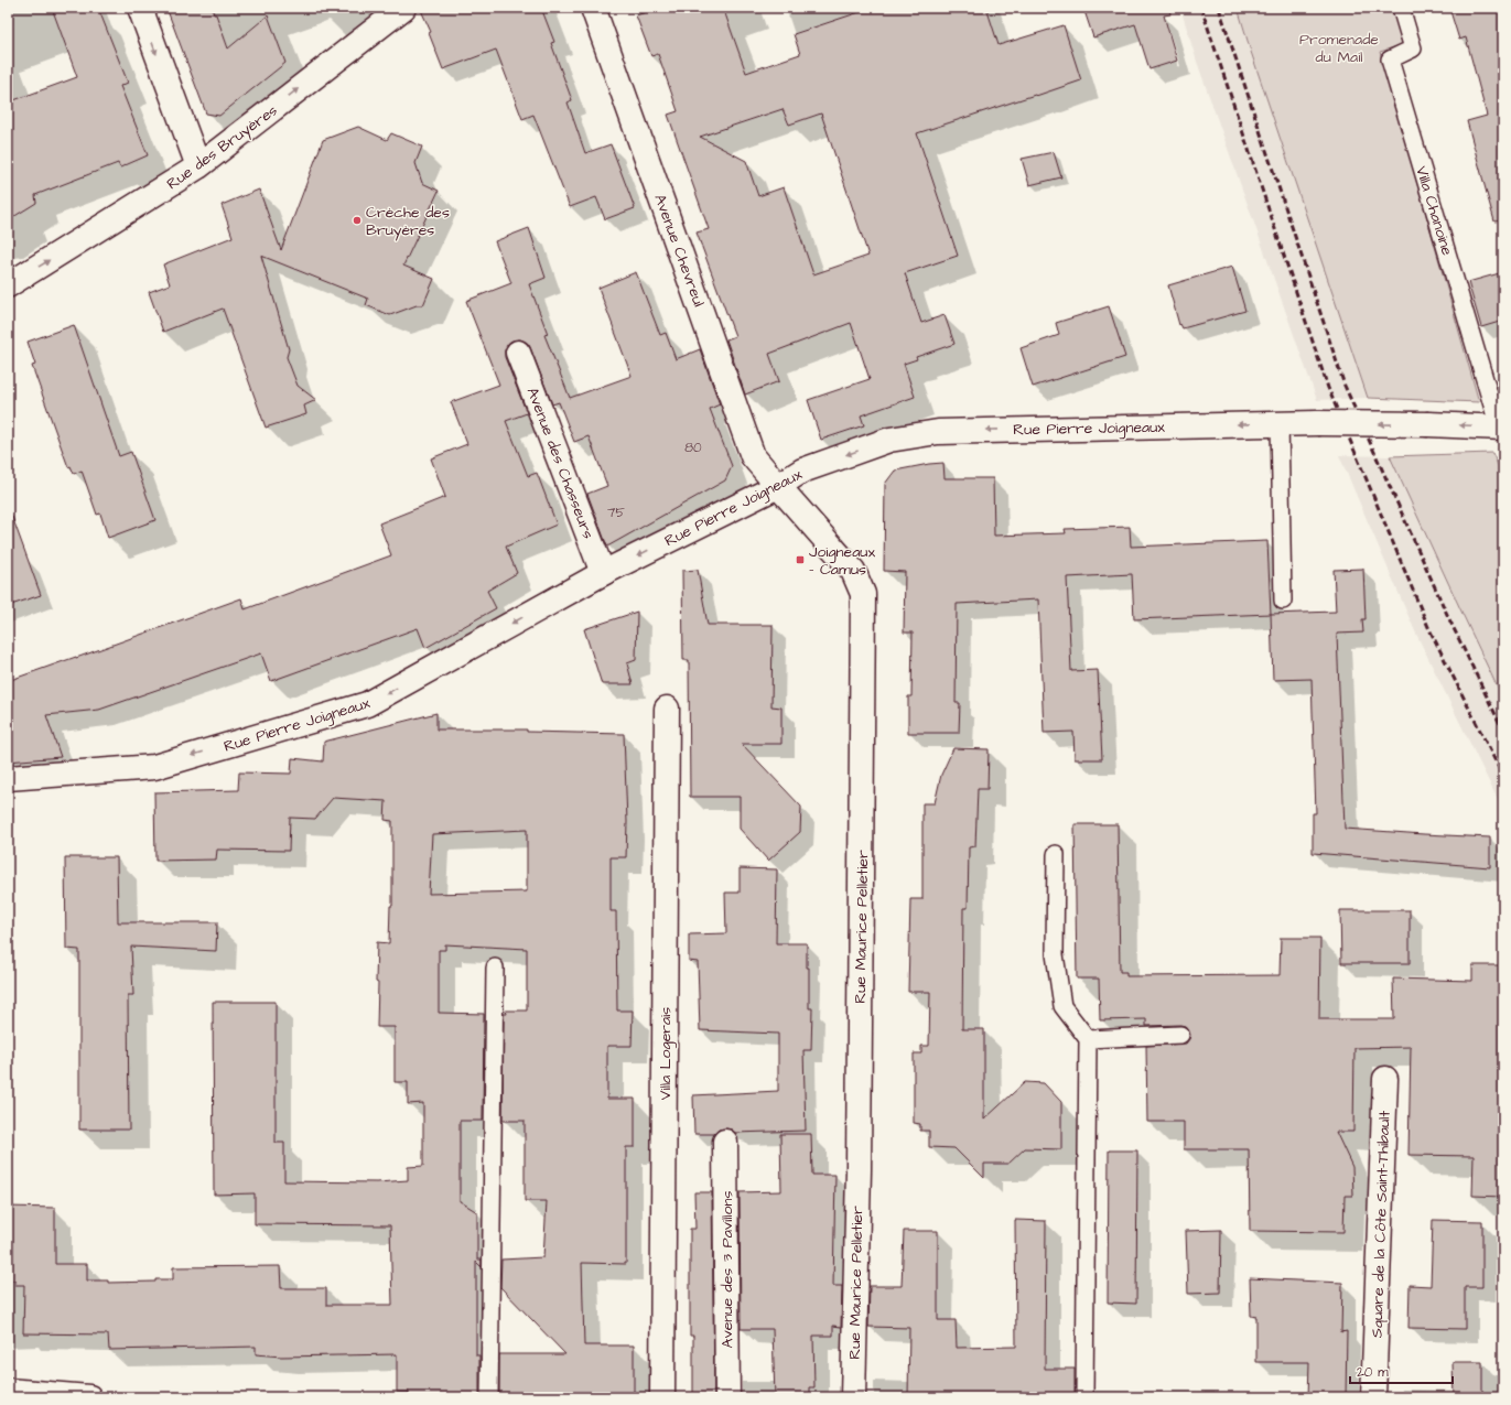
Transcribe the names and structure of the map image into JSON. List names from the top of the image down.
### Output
{
  "streets": {
    "street": [
      "Rue des Bruyères",
      "Avenue Chevreul",
      "Rue Pierre Joigneaux",
      "Avenue des Chasseurs",
      "Rue Maurice Pelletier",
      "Villa Logerais",
      "Square de la Côte Saint-Thibault",
      "Avenue des 3 Pavillons"
    ],
    "lane": ["Villa Chanoine"]
  },
  "crossings": [
    ["Villa Chanoine", "Rue Pierre Joigneaux"],
    ["Avenue Chevreul", "Rue Pierre Joigneaux"],
    ["Avenue Chevreul", "Rue Maurice Pelletier"],
    ["Rue Pierre Joigneaux", "Avenue des Chasseurs"],
    ["Rue Pierre Joigneaux", "Rue Maurice Pelletier"]
  ],
  "one_way": ["Rue des Bruyères", "Rue Pierre Joigneaux"],
  "parks": ["Promenade du Mail"],
  "places": {
    "other": ["Crèche des Bruyères"],
    "transit": ["Joigneaux - Camus"]
  },
  "house_numbers": ["80", "75"],
  "scale_bar": "20 m"
}
